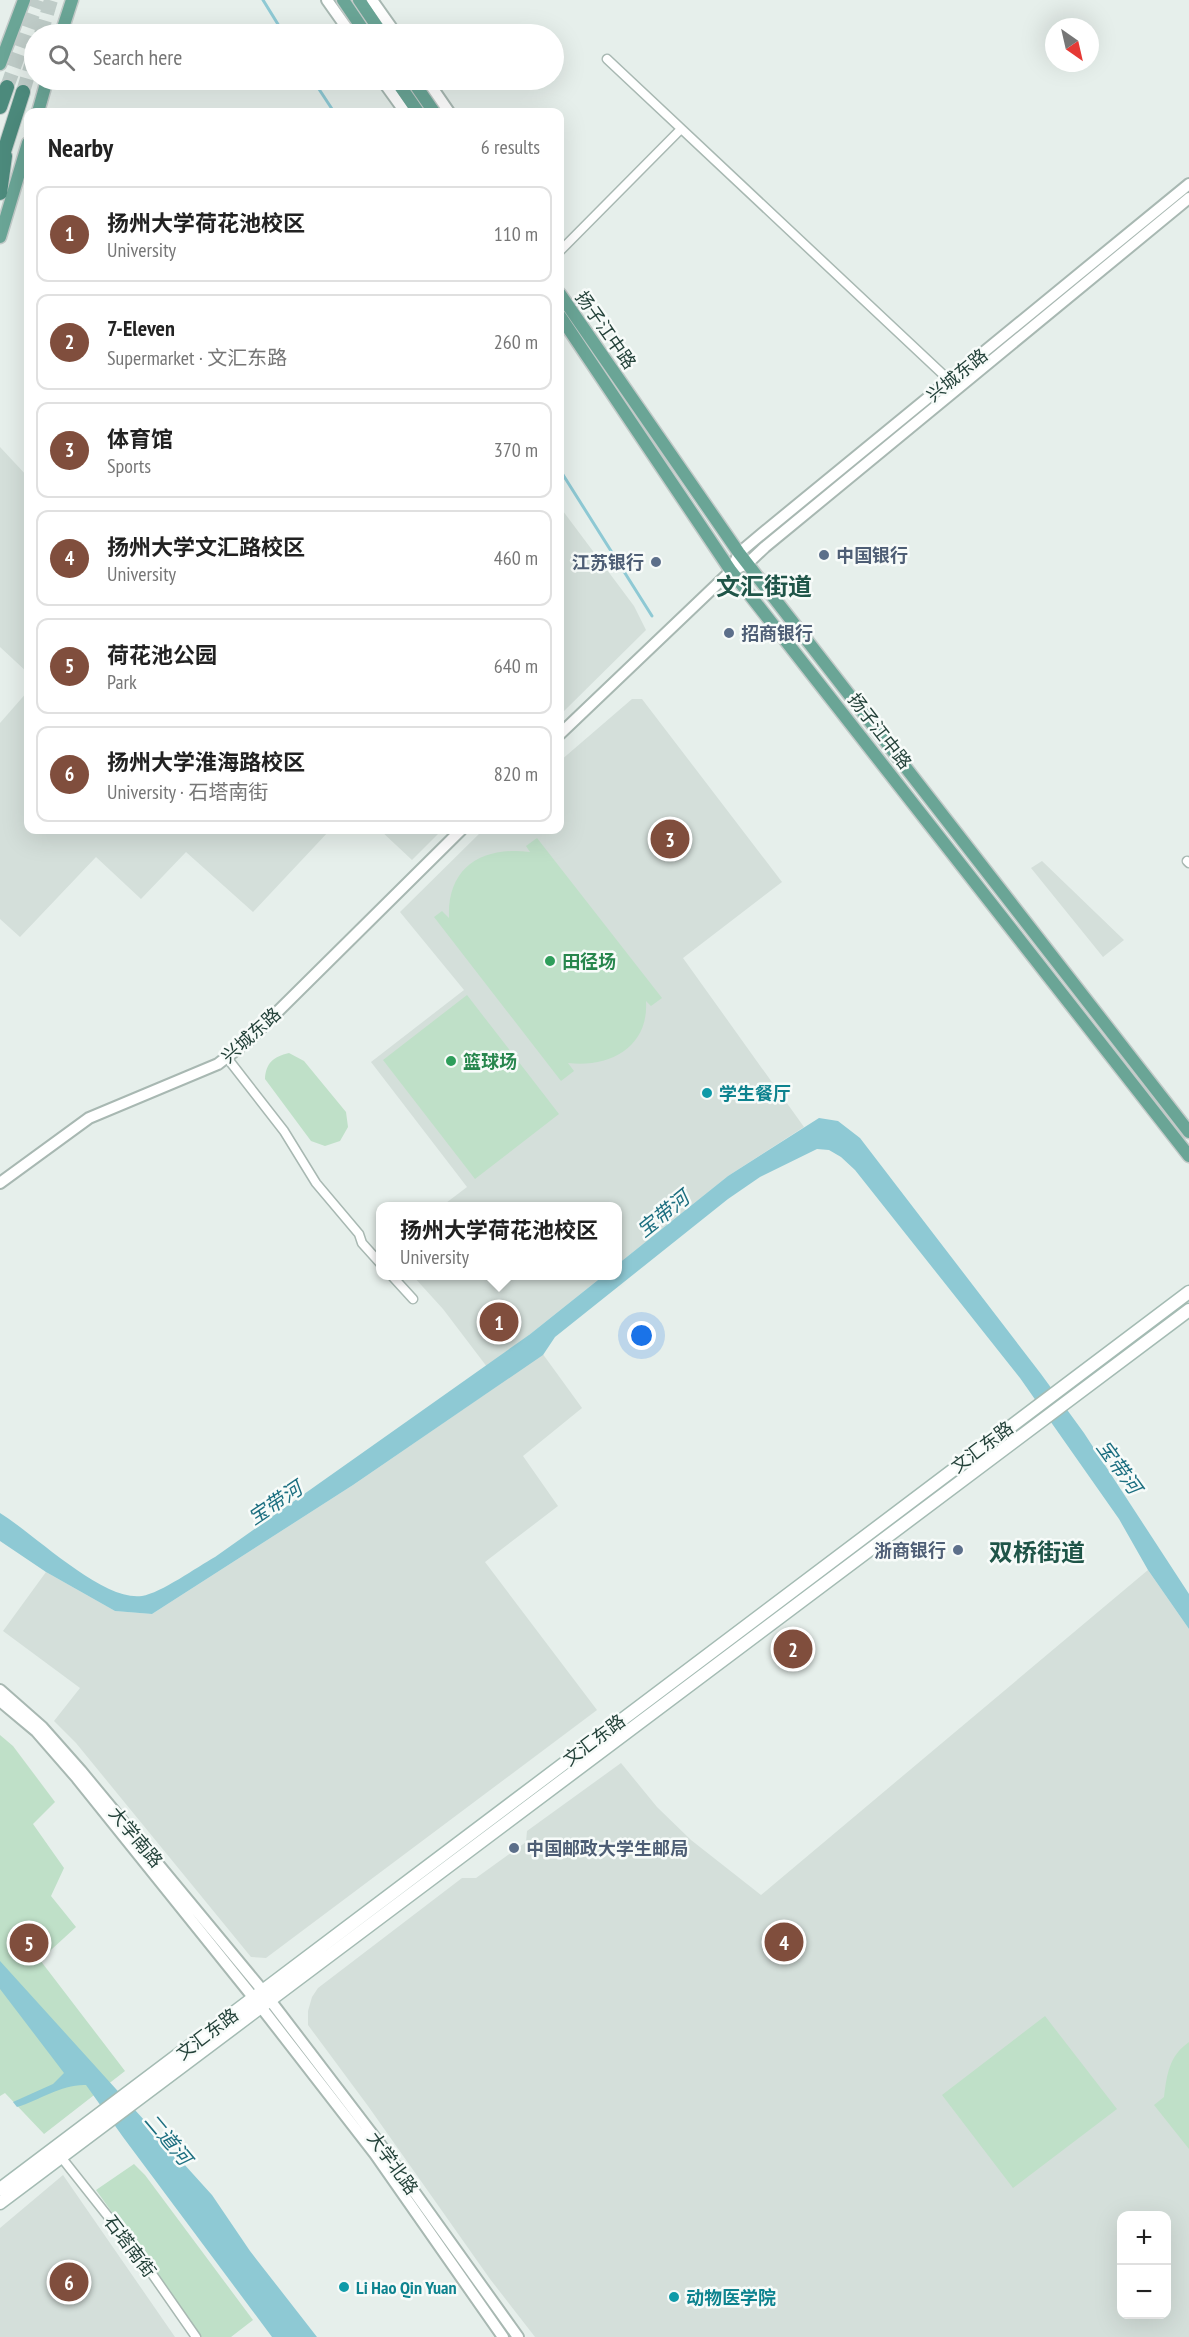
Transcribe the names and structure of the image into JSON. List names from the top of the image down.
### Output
{
  "streets": {
    "main road": ["扬子江中路", "文汇东路"],
    "street": [
      "兴城东路",
      "大学南路",
      "大学北路",
      "石塔南街"
    ]
  },
  "crossings": [
    ["扬子江中路", "兴城东路"],
    ["文汇东路", "大学南路"],
    ["文汇东路", "大学北路"],
    ["文汇东路", "石塔南街"],
    ["大学南路", "大学北路"]
  ],
  "districts": ["文汇街道", "双桥街道"],
  "water": ["宝带河", "二道河"],
  "places": [
    "中国银行",
    "江苏银行",
    "招商银行",
    "田径场",
    "篮球场",
    "学生餐厅",
    "浙商银行",
    "中国邮政大学生邮局",
    "Li Hao Qin Yuan",
    "动物医学院"
  ],
  "north": "bottom right",
  "page": {
    "search": "Search here",
    "heading": ["Nearby", "6 results"],
    "list": [
      {
        "mark": "1",
        "name": "扬州大学荷花池校区",
        "note": "University",
        "value": "110 m"
      },
      {
        "mark": "2",
        "name": "7-Eleven",
        "note": "Supermarket · 文汇东路",
        "value": "260 m"
      },
      {
        "mark": "3",
        "name": "体育馆",
        "note": "Sports",
        "value": "370 m"
      },
      {
        "mark": "4",
        "name": "扬州大学文汇路校区",
        "note": "University",
        "value": "460 m"
      },
      {
        "mark": "5",
        "name": "荷花池公园",
        "note": "Park",
        "value": "640 m"
      },
      {
        "mark": "6",
        "name": "扬州大学淮海路校区",
        "note": "University · 石塔南街",
        "value": "820 m"
      }
    ],
    "pins": [
      "3",
      "1",
      "2",
      "4",
      "5",
      "6"
    ],
    "popup": ["扬州大学荷花池校区", "University"],
    "map_buttons": ["+", "−"]
  }
}
